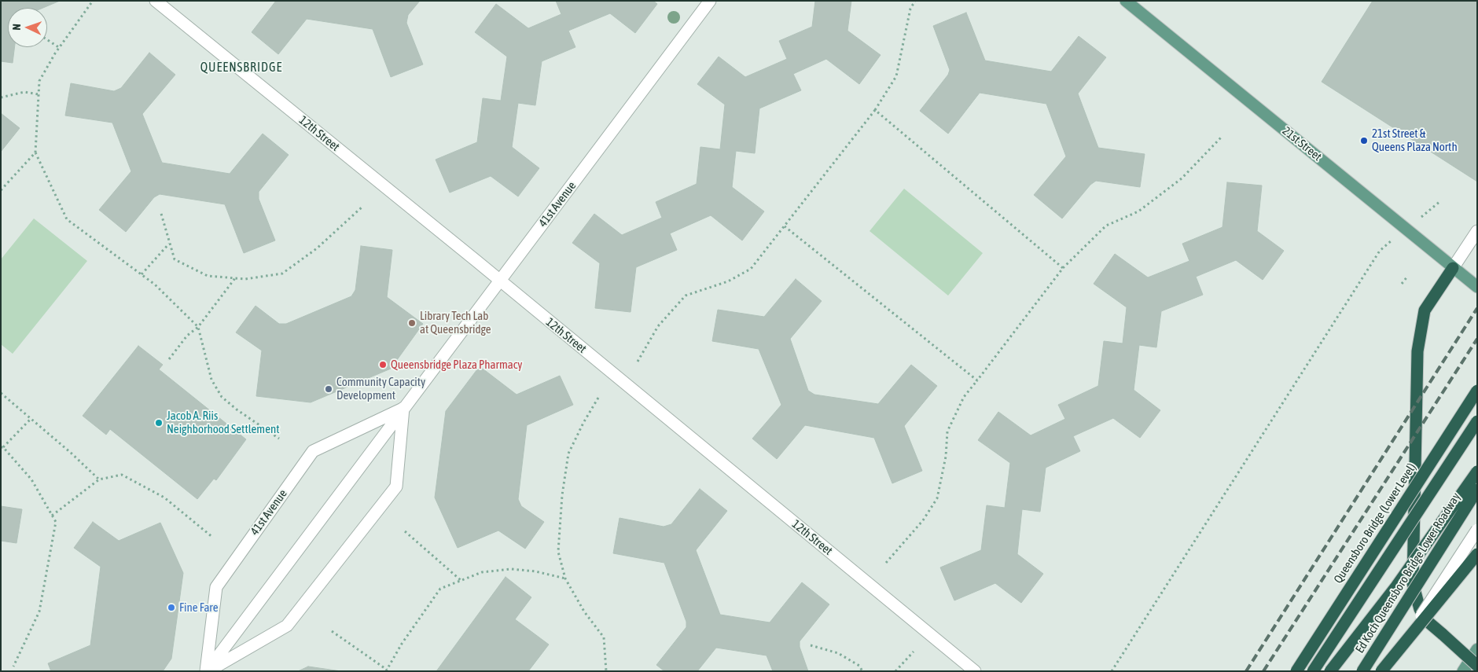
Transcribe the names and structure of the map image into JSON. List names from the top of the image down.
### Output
{
  "streets": {
    "highway": ["Queensboro Bridge (Lower Level)", "Ed Koch Queensboro Bridge Lower Roadway"],
    "main road": ["21st Street"],
    "street": ["12th Street", "41st Avenue"]
  },
  "crossings": [
    ["12th Street", "41st Avenue"]
  ],
  "districts": ["QUEENSBRIDGE"],
  "places": [
    "21st Street & Queens Plaza North",
    "Library Tech Lab at Queensbridge",
    "Queensbridge Plaza Pharmacy",
    "Community Capacity Development",
    "Jacob A. Riis Neighborhood Settlement",
    "Fine Fare"
  ],
  "north": "left"
}
